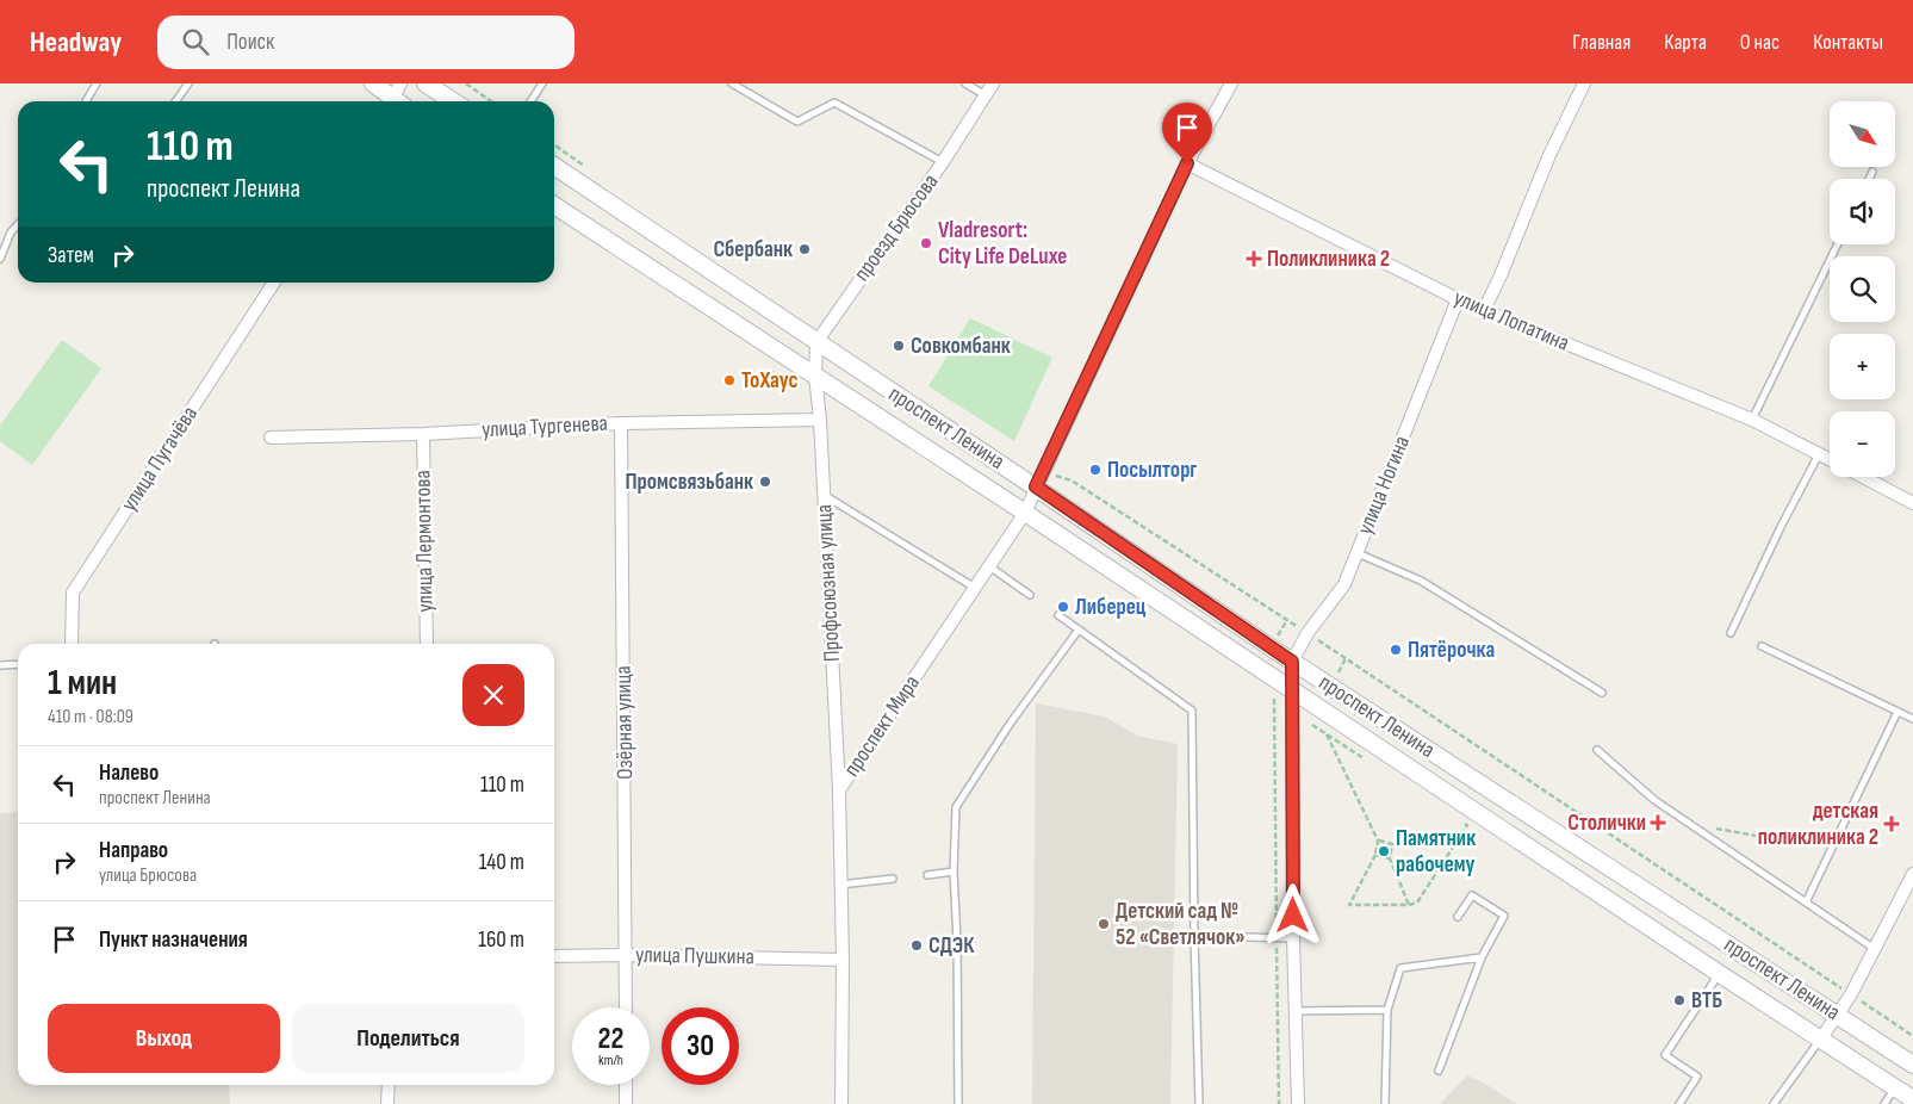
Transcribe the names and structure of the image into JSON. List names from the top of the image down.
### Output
{
  "streets": {
    "main road": ["проспект Ленина"],
    "street": [
      "проезд Брюсова",
      "улица Лопатина",
      "улица Тургенева",
      "улица Пугачёва",
      "улица Ногина",
      "улица Лермонтова",
      "Профсоюзная улица",
      "Озёрная улица",
      "проспект Мира",
      "улица Пушкина"
    ]
  },
  "crossings": [
    ["проезд Брюсова", "проспект Ленина"],
    ["улица Лопатина", "улица Ногина"],
    ["улица Лопатина", "проспект Мира"],
    ["улица Тургенева", "улица Лермонтова"],
    ["улица Тургенева", "Профсоюзная улица"],
    ["улица Тургенева", "Озёрная улица"],
    ["проспект Ленина", "улица Ногина"],
    ["проспект Ленина", "Профсоюзная улица"],
    ["проспект Ленина", "проспект Мира"],
    ["Профсоюзная улица", "проспект Мира"],
    ["Озёрная улица", "улица Пушкина"],
    ["проспект Мира", "улица Пушкина"]
  ],
  "places": {
    "other": [
      "Vladresort: City Life DeLuxe",
      "Сбербанк",
      "Совкомбанк",
      "ТоХаус",
      "Посылторг",
      "Промсвязьбанк",
      "Либерец",
      "Пятёрочка",
      "Памятник рабочему",
      "Детский сад № 52 «Светлячок»",
      "СДЭК",
      "ВТБ"
    ],
    "health": ["Поликлиника 2", "Столички", "детская поликлиника 2"]
  },
  "north": "bottom right",
  "page": {
    "header": "Headway",
    "search": "Поиск",
    "nav": [
      "Главная",
      "Карта",
      "О нас",
      "Контакты"
    ],
    "map_buttons": ["+", "−"],
    "turn": ["110 m", "проспект Ленина"],
    "then": "Затем",
    "heading": ["1 мин", "410 m · 08:09"],
    "list": [
      {
        "name": "Налево",
        "note": "проспект Ленина",
        "value": "110 m"
      },
      {
        "name": "Направо",
        "note": "улица Брюсова",
        "value": "140 m"
      },
      {
        "name": "Пункт назначения",
        "value": "160 m"
      }
    ],
    "buttons": ["Выход", "Поделиться"],
    "speed": "22 km/h",
    "limit": "30"
  }
}
